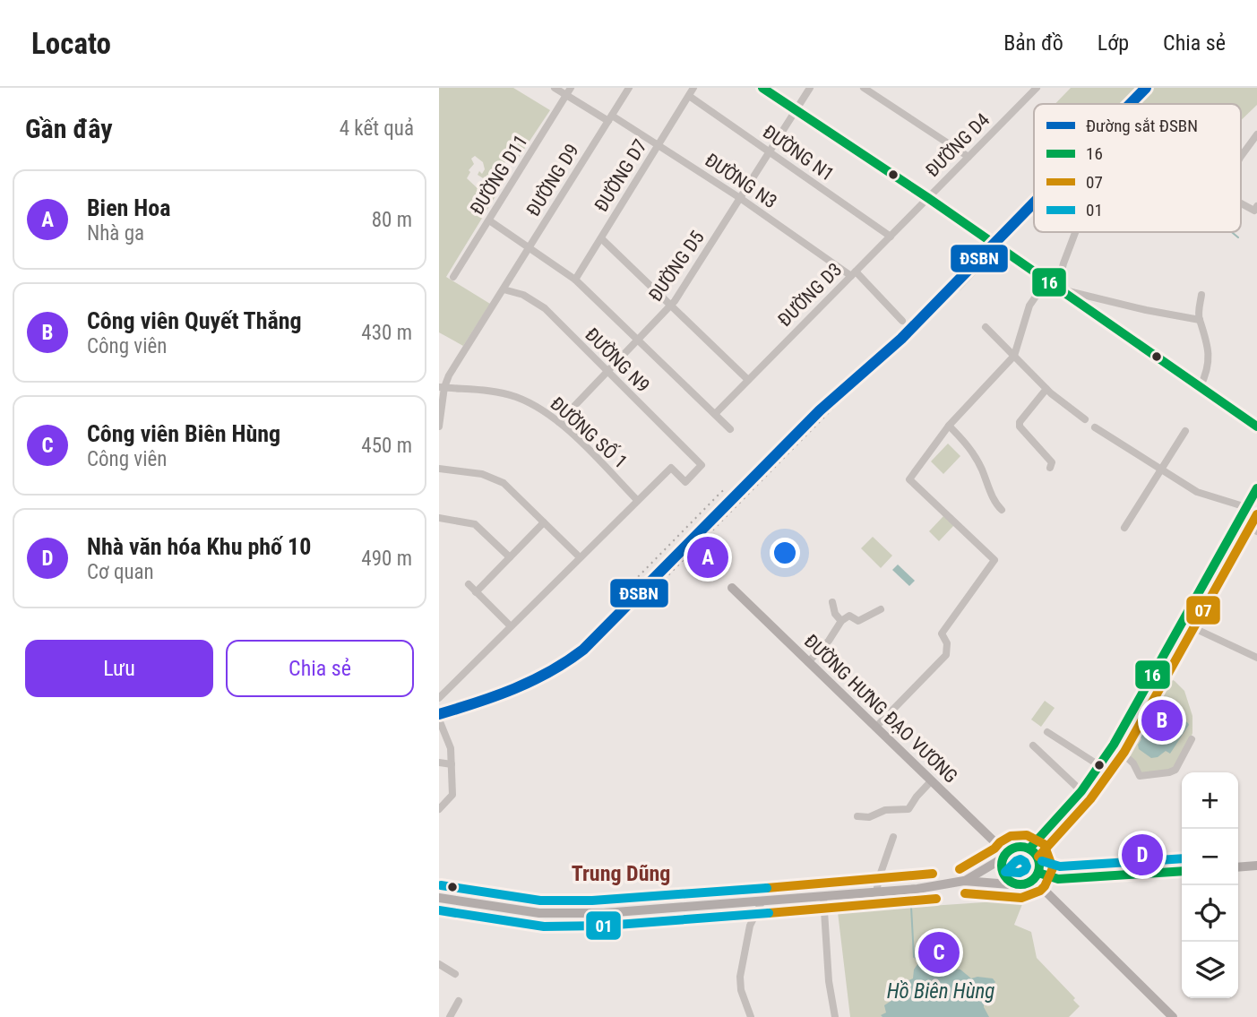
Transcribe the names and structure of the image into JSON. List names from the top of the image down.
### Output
{
  "streets": {
    "main road": ["ĐƯỜNG HƯNG ĐẠO VƯƠNG"],
    "street": [
      "ĐƯỜNG D4",
      "ĐƯỜNG N1",
      "ĐƯỜNG D11",
      "ĐƯỜNG D7",
      "ĐƯỜNG D9",
      "ĐƯỜNG N3",
      "ĐƯỜNG D5",
      "ĐƯỜNG D3",
      "ĐƯỜNG N9",
      "ĐƯỜNG SỐ 1"
    ]
  },
  "crossings": [
    ["ĐƯỜNG D4", "ĐƯỜNG D3"],
    ["ĐƯỜNG N1", "ĐƯỜNG D7"],
    ["ĐƯỜNG N1", "ĐƯỜNG D5"],
    ["ĐƯỜNG N1", "ĐƯỜNG D3"],
    ["ĐƯỜNG D11", "ĐƯỜNG N3"],
    ["ĐƯỜNG D7", "ĐƯỜNG N3"],
    ["ĐƯỜNG D9", "ĐƯỜNG N3"],
    ["ĐƯỜNG D9", "ĐƯỜNG N9"],
    ["ĐƯỜNG D9", "ĐƯỜNG SỐ 1"],
    ["ĐƯỜNG N3", "ĐƯỜNG D5"],
    ["ĐƯỜNG N3", "ĐƯỜNG D3"],
    ["ĐƯỜNG D5", "ĐƯỜNG N9"],
    ["ĐƯỜNG D5", "ĐƯỜNG SỐ 1"],
    ["ĐƯỜNG N9", "ĐƯỜNG SỐ 1"]
  ],
  "districts": ["Trung Dũng"],
  "water": ["Hồ Biên Hùng"],
  "lines": [
    "rail line ĐSBN",
    "transit line 16",
    "transit line 07",
    "transit line 01"
  ],
  "legend": [
    "Đường sắt ĐSBN",
    "16",
    "07",
    "01"
  ],
  "page": {
    "header": "Locato",
    "nav": ["Bản đồ", "Lớp", "Chia sẻ"],
    "heading": ["Gần đây", "4 kết quả"],
    "list": [
      {
        "mark": "A",
        "name": "Bien Hoa",
        "note": "Nhà ga",
        "value": "80 m"
      },
      {
        "mark": "B",
        "name": "Công viên Quyết Thắng",
        "note": "Công viên",
        "value": "430 m"
      },
      {
        "mark": "C",
        "name": "Công viên Biên Hùng",
        "note": "Công viên",
        "value": "450 m"
      },
      {
        "mark": "D",
        "name": "Nhà văn hóa Khu phố 10",
        "note": "Cơ quan",
        "value": "490 m"
      }
    ],
    "pins": [
      "A",
      "B",
      "D",
      "C"
    ],
    "buttons": ["Lưu", "Chia sẻ"],
    "map_buttons": ["+", "−"]
  }
}
